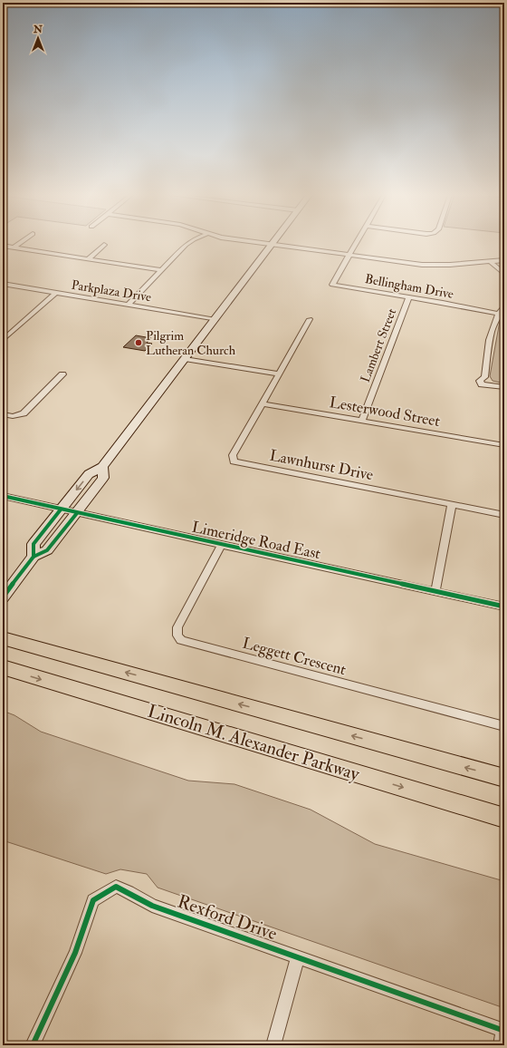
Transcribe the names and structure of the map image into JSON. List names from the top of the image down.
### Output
{
  "streets": {
    "highway": ["Lincoln M. Alexander Parkway"],
    "street": [
      "Bellingham Drive",
      "Parkplaza Drive",
      "Lambert Street",
      "Lesterwood Street",
      "Lawnhurst Drive",
      "Limeridge Road East",
      "Leggett Crescent",
      "Rexford Drive"
    ]
  },
  "crossings": [
    ["Bellingham Drive", "Lambert Street"],
    ["Lambert Street", "Lesterwood Street"],
    ["Lesterwood Street", "Lawnhurst Drive"],
    ["Limeridge Road East", "Leggett Crescent"]
  ],
  "places": ["Pilgrim Lutheran Church"],
  "north": "top"
}
